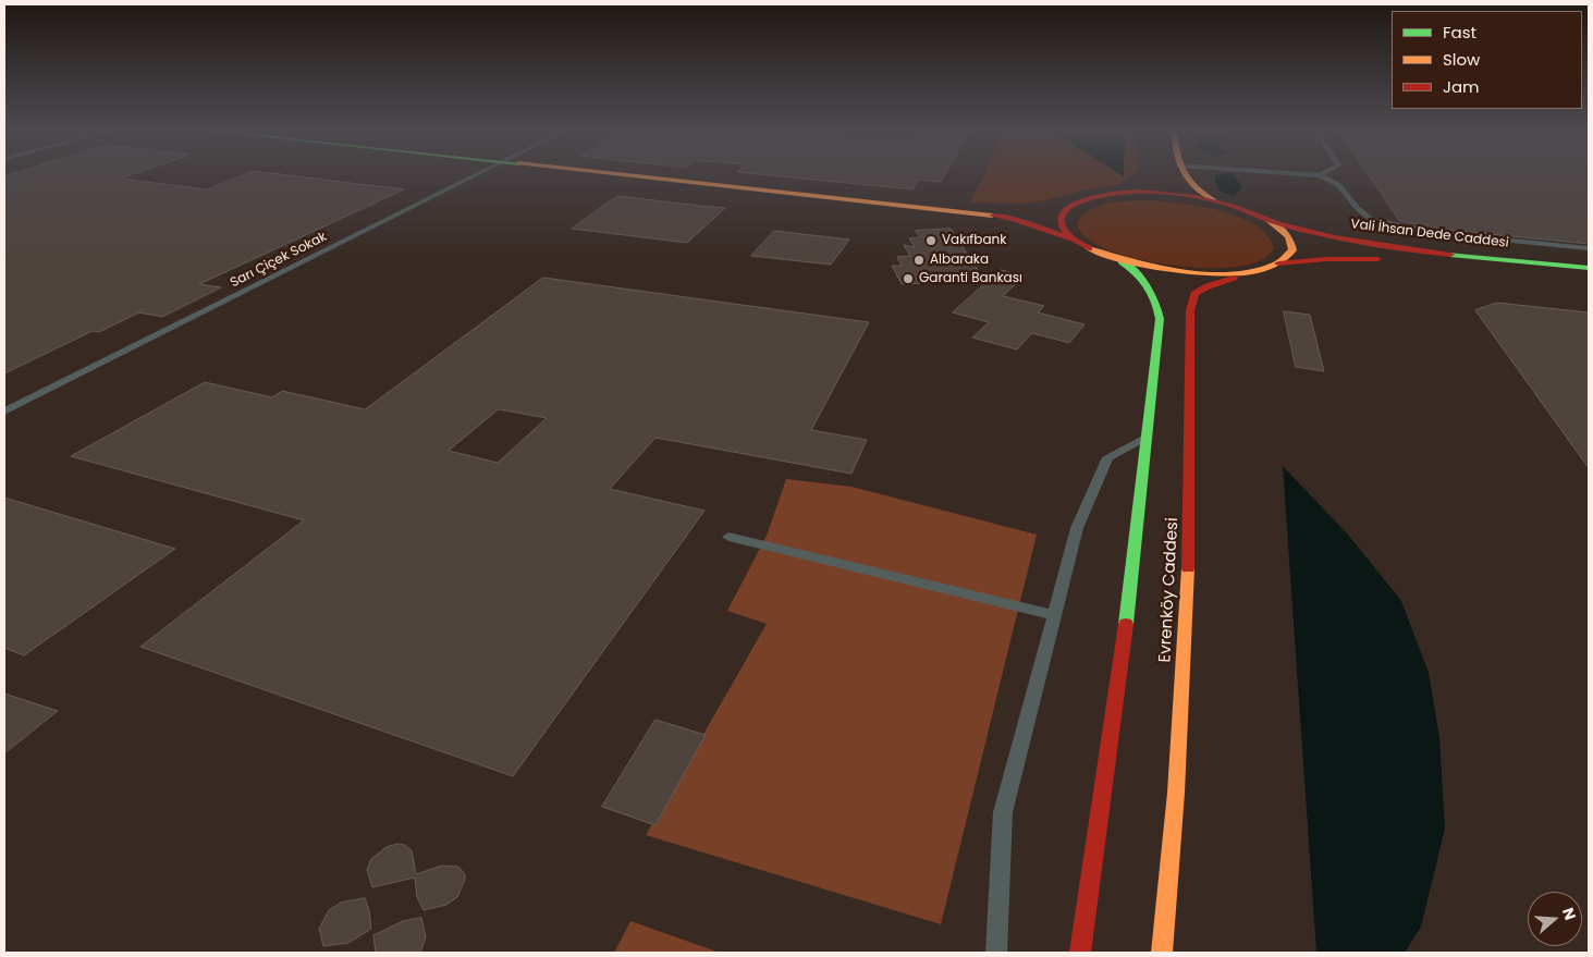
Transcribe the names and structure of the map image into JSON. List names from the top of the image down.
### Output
{
  "streets": {
    "street": ["Vali İhsan Dede Caddesi", "Evrenköy Caddesi"],
    "lane": ["Sarı Çiçek Sokak"]
  },
  "crossings": [
    ["Vali İhsan Dede Caddesi", "Evrenköy Caddesi"]
  ],
  "places": ["Vakıfbank", "Albaraka", "Garanti Bankası"],
  "legend": ["Fast", "Slow", "Jam"],
  "north": "right"
}
